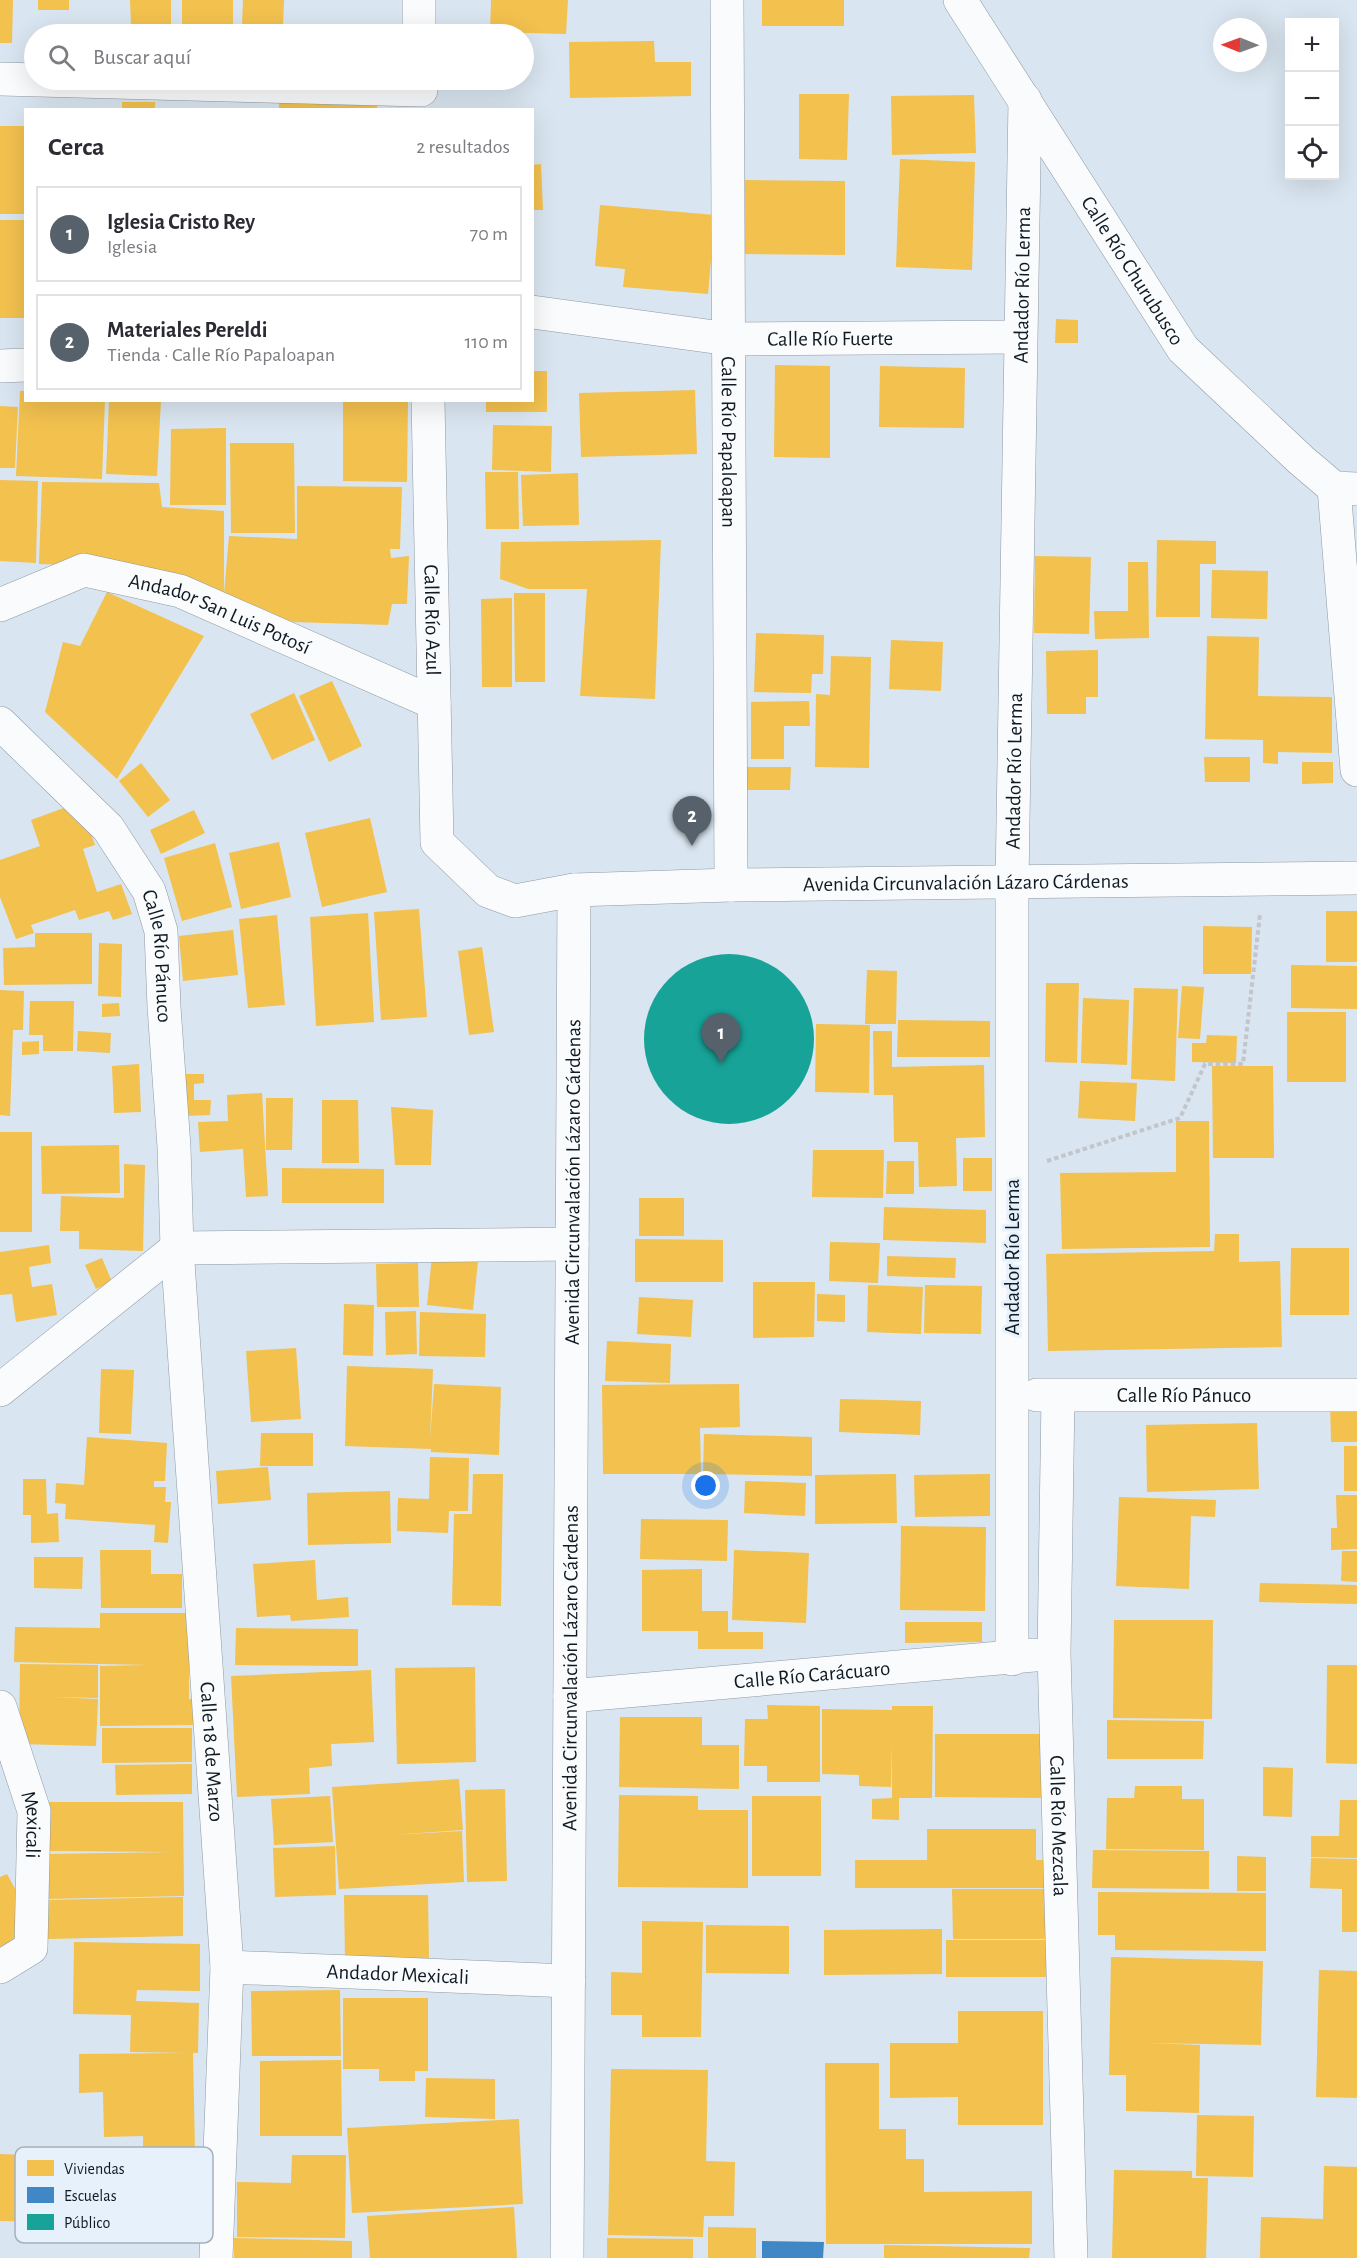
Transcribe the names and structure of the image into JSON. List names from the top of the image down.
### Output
{
  "streets": {
    "street": [
      "Calle Río Churubusco",
      "Andador Río Lerma",
      "Calle Río Fuerte",
      "Calle Río Papaloapan",
      "Andador San Luis Potosí",
      "Calle Río Azul",
      "Avenida Circunvalación Lázaro Cárdenas",
      "Calle Río Pánuco",
      "Calle Río Carácuaro",
      "Calle 18 de Marzo",
      "Mexicali",
      "Calle Río Mezcala",
      "Andador Mexicali"
    ]
  },
  "crossings": [
    ["Calle Río Churubusco", "Andador Río Lerma"],
    ["Andador Río Lerma", "Calle Río Fuerte"],
    ["Andador Río Lerma", "Avenida Circunvalación Lázaro Cárdenas"],
    ["Andador Río Lerma", "Calle Río Pánuco"],
    ["Andador Río Lerma", "Calle Río Carácuaro"],
    ["Calle Río Fuerte", "Calle Río Papaloapan"],
    ["Calle Río Papaloapan", "Avenida Circunvalación Lázaro Cárdenas"],
    ["Andador San Luis Potosí", "Calle Río Azul"],
    ["Calle Río Azul", "Avenida Circunvalación Lázaro Cárdenas"],
    ["Avenida Circunvalación Lázaro Cárdenas", "Calle Río Carácuaro"],
    ["Avenida Circunvalación Lázaro Cárdenas", "Andador Mexicali"],
    ["Calle Río Pánuco", "Calle 18 de Marzo"],
    ["Calle Río Pánuco", "Calle Río Mezcala"],
    ["Calle Río Carácuaro", "Calle Río Mezcala"],
    ["Calle 18 de Marzo", "Andador Mexicali"]
  ],
  "legend": ["Viviendas", "Escuelas", "Público"],
  "north": "left",
  "page": {
    "map_buttons": ["+", "−"],
    "search": "Buscar aquí",
    "heading": ["Cerca", "2 resultados"],
    "list": [
      {
        "mark": "1",
        "name": "Iglesia Cristo Rey",
        "note": "Iglesia",
        "value": "70 m"
      },
      {
        "mark": "2",
        "name": "Materiales Pereldi",
        "note": "Tienda · Calle Río Papaloapan",
        "value": "110 m"
      }
    ],
    "pins": ["2", "1"]
  }
}
